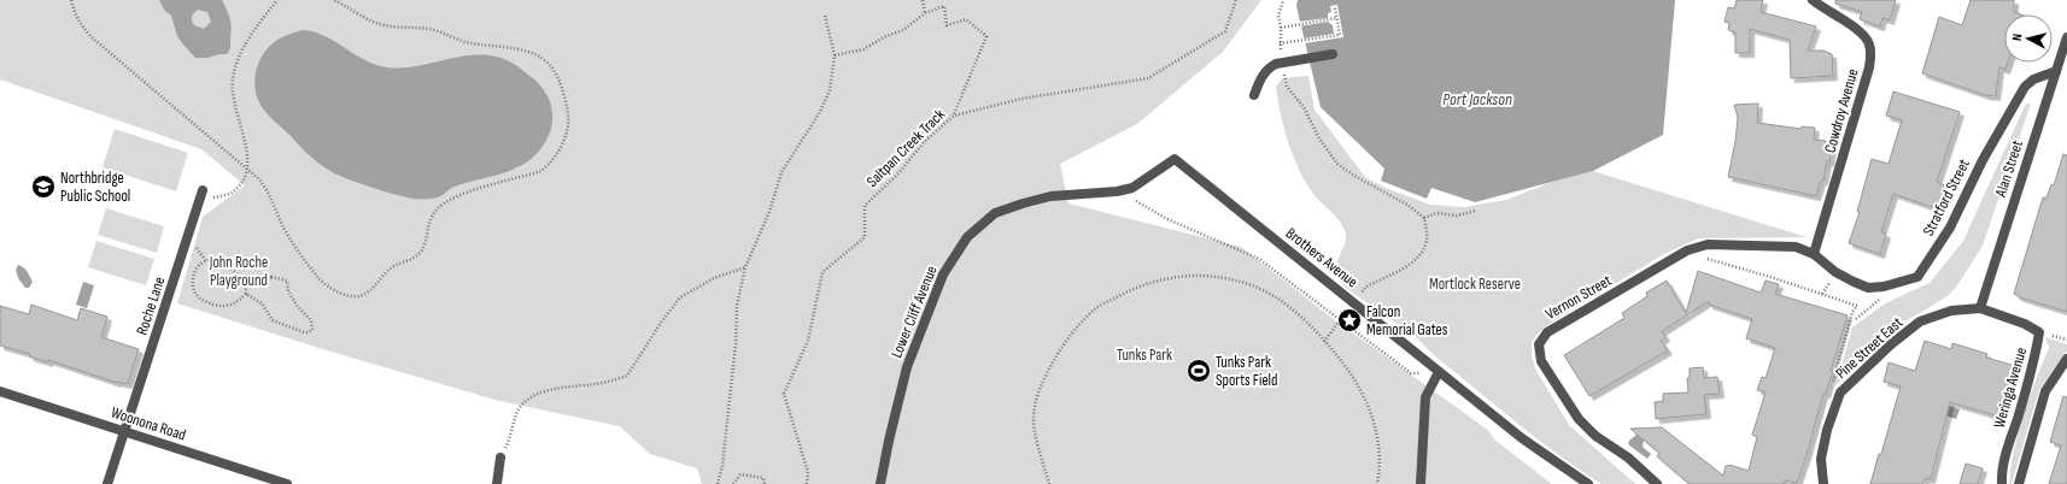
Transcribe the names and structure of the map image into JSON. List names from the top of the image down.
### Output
{
  "streets": {
    "street": [
      "Cowdroy Avenue",
      "Alan Street",
      "Stratford Street",
      "Brothers Avenue",
      "Vernon Street",
      "Roche Lane",
      "Lower Cliff Avenue",
      "Pine Street East",
      "Weringa Avenue",
      "Woonona Road"
    ],
    "path": ["Saltpan Creek Track"]
  },
  "crossings": [
    ["Cowdroy Avenue", "Stratford Street"],
    ["Cowdroy Avenue", "Vernon Street"],
    ["Alan Street", "Stratford Street"],
    ["Alan Street", "Pine Street East"],
    ["Alan Street", "Weringa Avenue"],
    ["Stratford Street", "Vernon Street"],
    ["Brothers Avenue", "Lower Cliff Avenue"],
    ["Roche Lane", "Woonona Road"],
    ["Pine Street East", "Weringa Avenue"]
  ],
  "water": ["Port Jackson"],
  "parks": ["John Roche Playground", "Mortlock Reserve", "Tunks Park"],
  "places": {
    "school or university": ["Northbridge Public School"],
    "place": ["Falcon Memorial Gates"],
    "sports": ["Tunks Park Sports Field"]
  },
  "north": "left"
}
